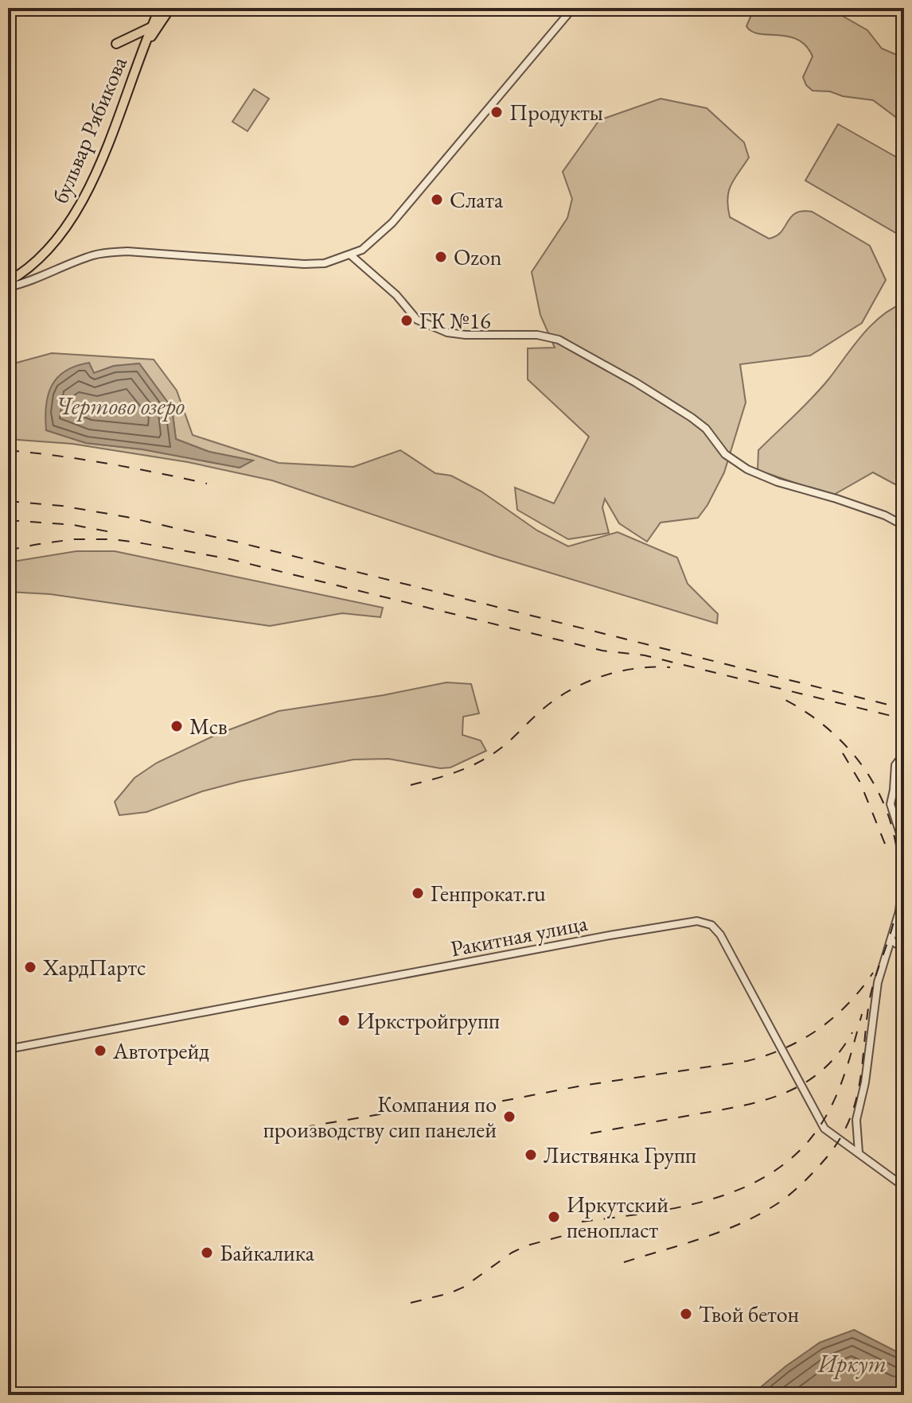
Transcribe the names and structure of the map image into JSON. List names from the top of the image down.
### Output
{
  "streets": {
    "main road": ["бульвар Рябикова"],
    "street": ["Ракитная улица"]
  },
  "water": ["Чертово озеро", "Иркут"],
  "places": [
    "Продукты",
    "Слата",
    "Ozon",
    "ГК №16",
    "Мсв",
    "Генпрокат.ru",
    "ХардПартс",
    "Иркстройгрупп",
    "Автотрейд",
    "Компания по производству сип панелей",
    "Листвянка Групп",
    "Иркутский пенопласт",
    "Байкалика",
    "Твой бетон"
  ]
}
